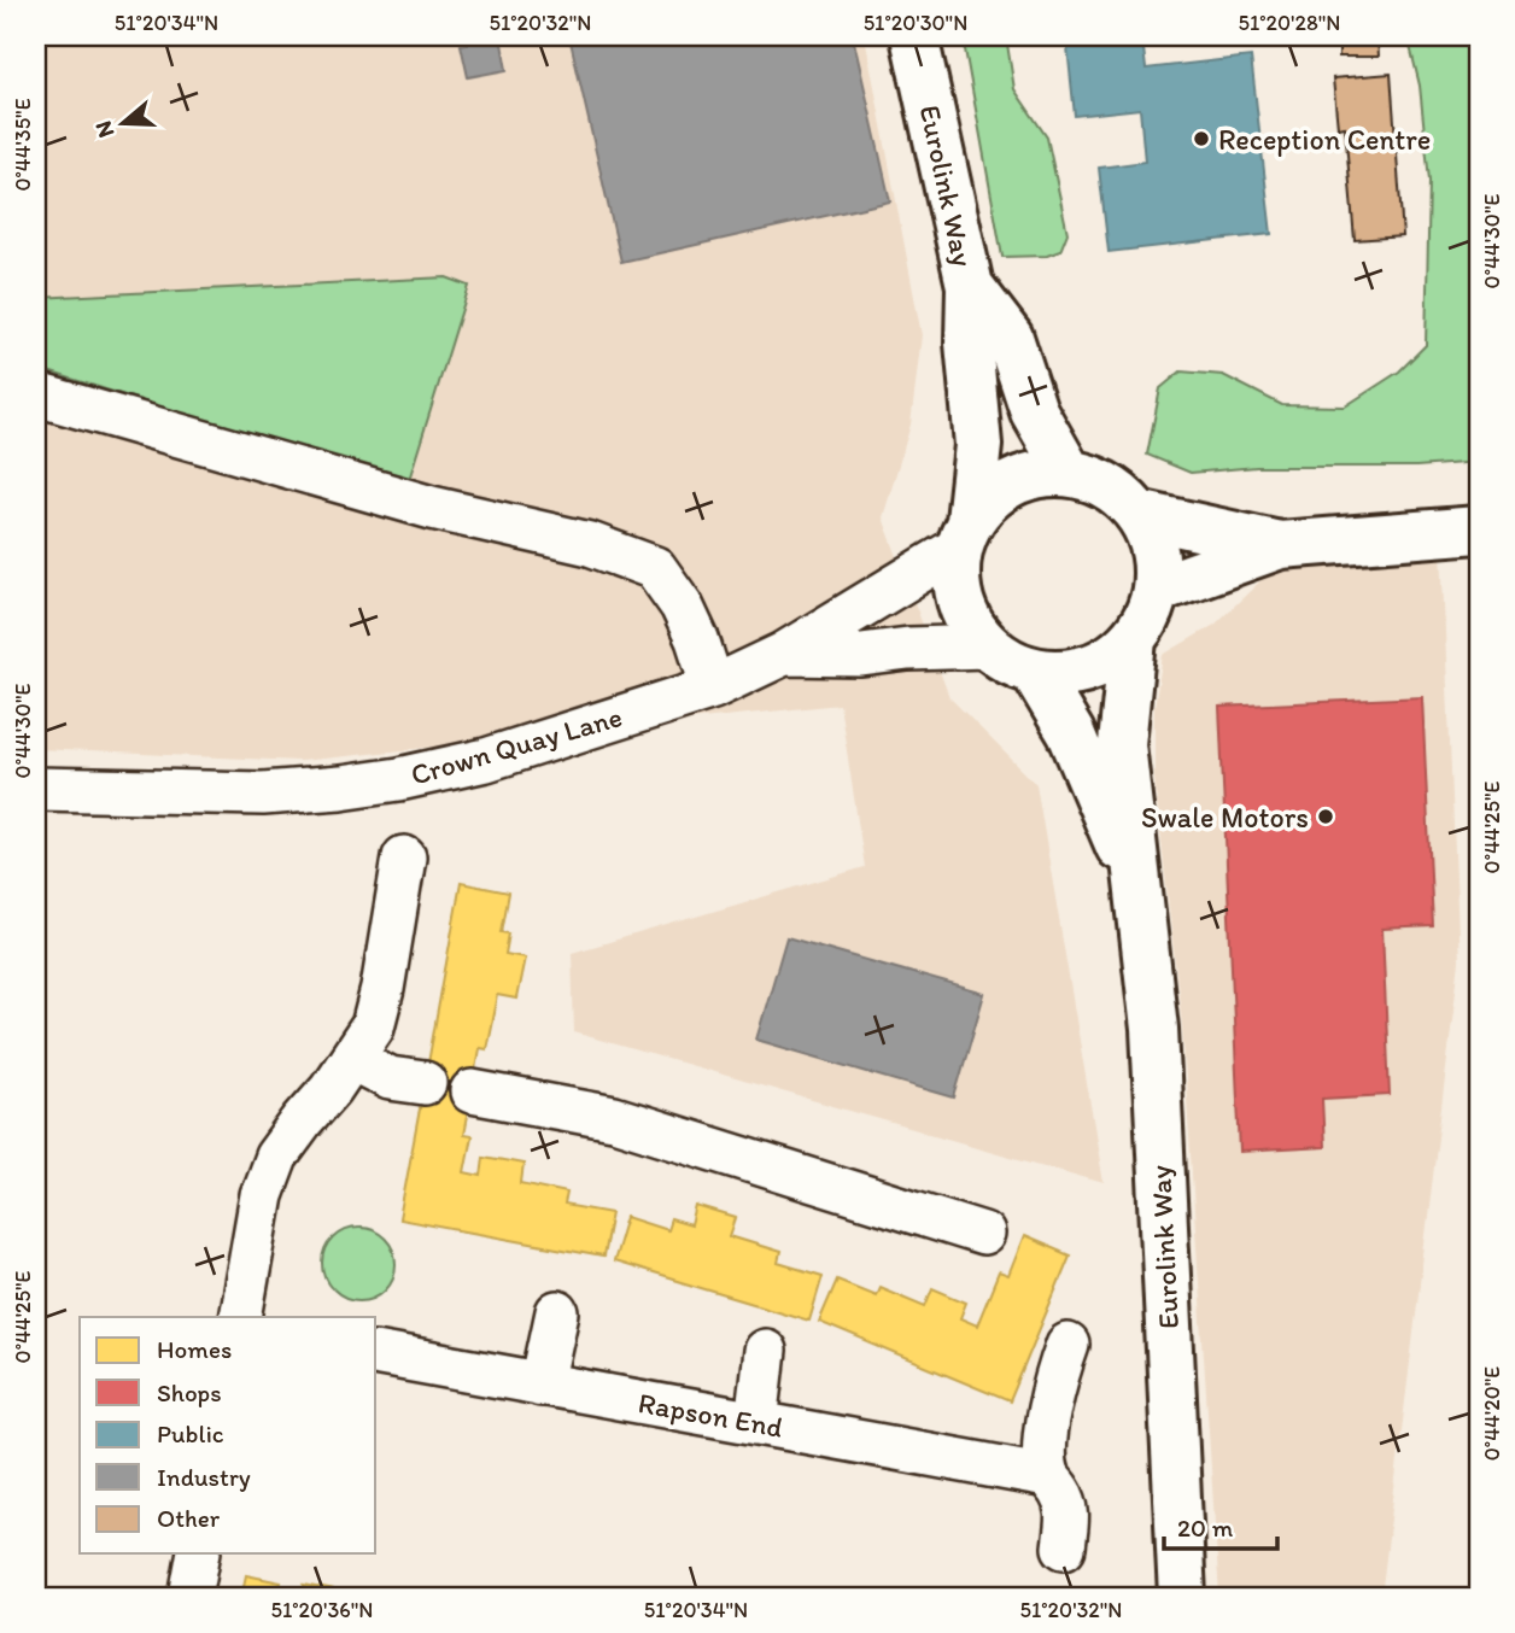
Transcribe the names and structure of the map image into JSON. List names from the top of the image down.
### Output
{
  "streets": {
    "main road": ["Eurolink Way"],
    "street": ["Crown Quay Lane", "Rapson End"]
  },
  "crossings": [
    ["Eurolink Way", "Crown Quay Lane"]
  ],
  "places": ["Reception Centre", "Swale Motors"],
  "legend": [
    "Homes",
    "Shops",
    "Public",
    "Industry",
    "Other"
  ],
  "scale_bar": "20 m",
  "north": "left",
  "coordinates": [
    "51°20'34\"N",
    "51°20'32\"N",
    "51°20'30\"N",
    "51°20'28\"N",
    "0°44'35\"E",
    "0°44'30\"E",
    "0°44'25\"E",
    "0°44'20\"E",
    "51°20'36\"N"
  ]
}
